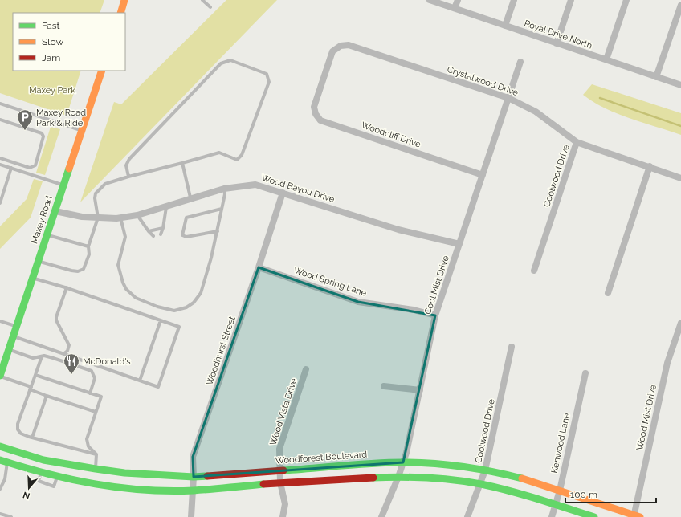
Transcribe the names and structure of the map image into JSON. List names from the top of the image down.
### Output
{
  "streets": {
    "street": [
      "Royal Drive North",
      "Crystalwood Drive",
      "Woodcliff Drive",
      "Coolwood Drive",
      "Wood Bayou Drive",
      "Maxey Road",
      "Wood Spring Lane",
      "Cool Mist Drive",
      "Woodhurst Street",
      "Wood Vista Drive",
      "Wood Mist Drive",
      "Kenwood Lane",
      "Woodforest Boulevard"
    ]
  },
  "crossings": [
    ["Crystalwood Drive", "Woodcliff Drive"],
    ["Crystalwood Drive", "Coolwood Drive"],
    ["Crystalwood Drive", "Cool Mist Drive"],
    ["Woodcliff Drive", "Cool Mist Drive"],
    ["Coolwood Drive", "Woodforest Boulevard"],
    ["Wood Bayou Drive", "Maxey Road"],
    ["Wood Bayou Drive", "Cool Mist Drive"],
    ["Wood Bayou Drive", "Woodhurst Street"],
    ["Wood Spring Lane", "Cool Mist Drive"],
    ["Wood Spring Lane", "Woodhurst Street"],
    ["Cool Mist Drive", "Woodforest Boulevard"],
    ["Woodhurst Street", "Woodforest Boulevard"],
    ["Wood Vista Drive", "Woodforest Boulevard"],
    ["Wood Mist Drive", "Woodforest Boulevard"],
    ["Kenwood Lane", "Woodforest Boulevard"]
  ],
  "parks": ["Maxey Park"],
  "places": {
    "parking": ["Maxey Road Park & Ride"],
    "restaurant": ["McDonald's"]
  },
  "legend": ["Fast", "Slow", "Jam"],
  "scale_bar": "100 m",
  "north": "bottom"
}
